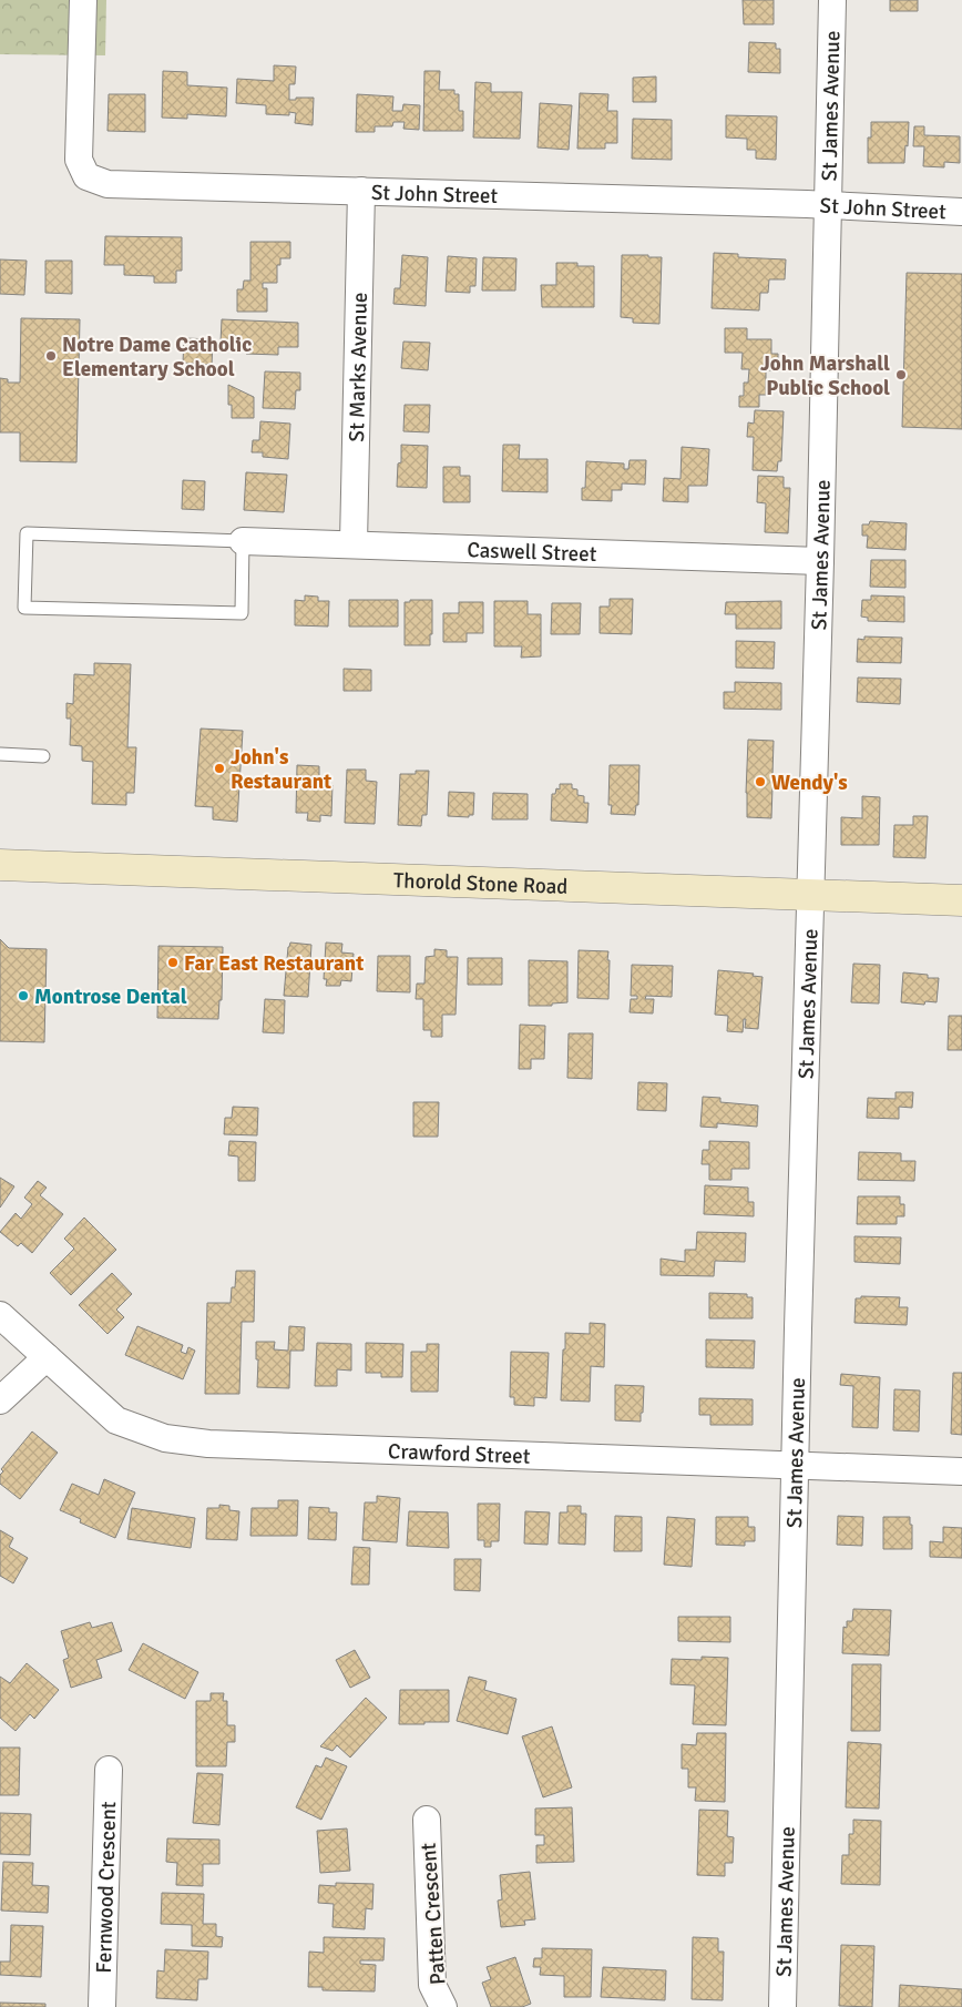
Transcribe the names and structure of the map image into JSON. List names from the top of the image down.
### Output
{
  "streets": {
    "main road": ["Thorold Stone Road"],
    "street": [
      "St James Avenue",
      "St John Street",
      "St Marks Avenue",
      "Caswell Street",
      "Crawford Street",
      "Fernwood Crescent",
      "Patten Crescent"
    ]
  },
  "crossings": [
    ["St James Avenue", "St John Street"],
    ["St James Avenue", "Caswell Street"],
    ["St James Avenue", "Thorold Stone Road"],
    ["St James Avenue", "Crawford Street"],
    ["St John Street", "St Marks Avenue"],
    ["St Marks Avenue", "Caswell Street"]
  ],
  "places": [
    "Notre Dame Catholic Elementary School",
    "John Marshall Public School",
    "John's Restaurant",
    "Wendy's",
    "Far East Restaurant",
    "Montrose Dental"
  ]
}
